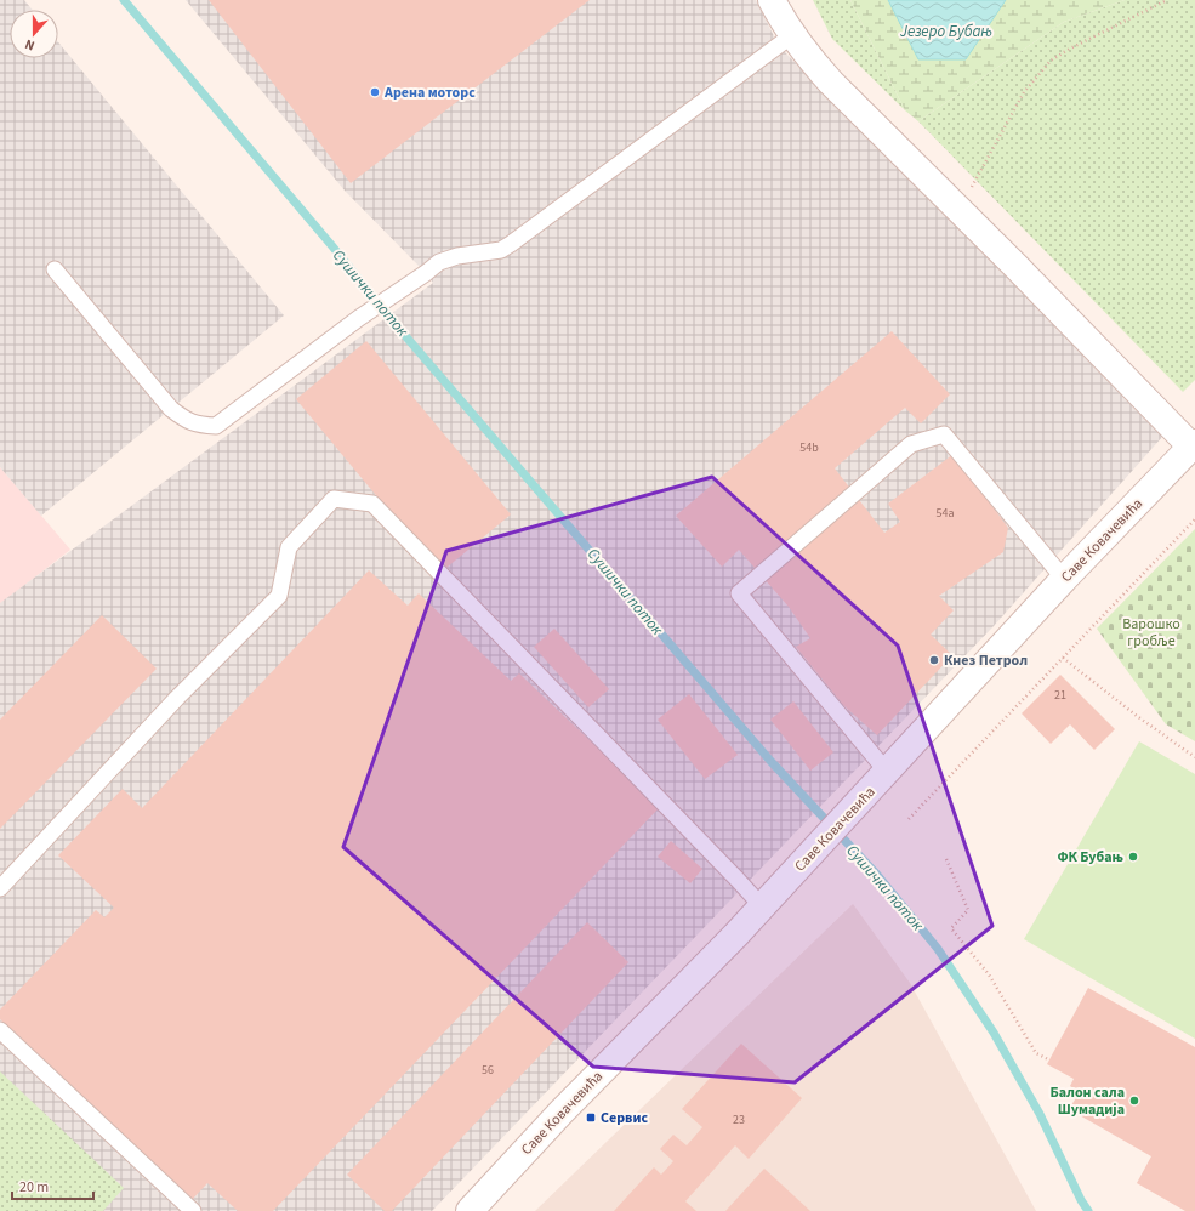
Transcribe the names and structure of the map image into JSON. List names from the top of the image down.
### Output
{
  "streets": {
    "street": ["Саве Ковачевића"]
  },
  "water": ["Језеро Бубањ", "Сушички поток"],
  "parks": ["Варошко гробље"],
  "places": {
    "other": [
      "Арена моторс",
      "Кнез Петрол",
      "ФК Бубањ",
      "Балон сала Шумадија"
    ],
    "transit": ["Сервис"]
  },
  "house_numbers": [
    "54b",
    "54a",
    "21",
    "56",
    "23"
  ],
  "scale_bar": "20 m",
  "north": "bottom"
}
